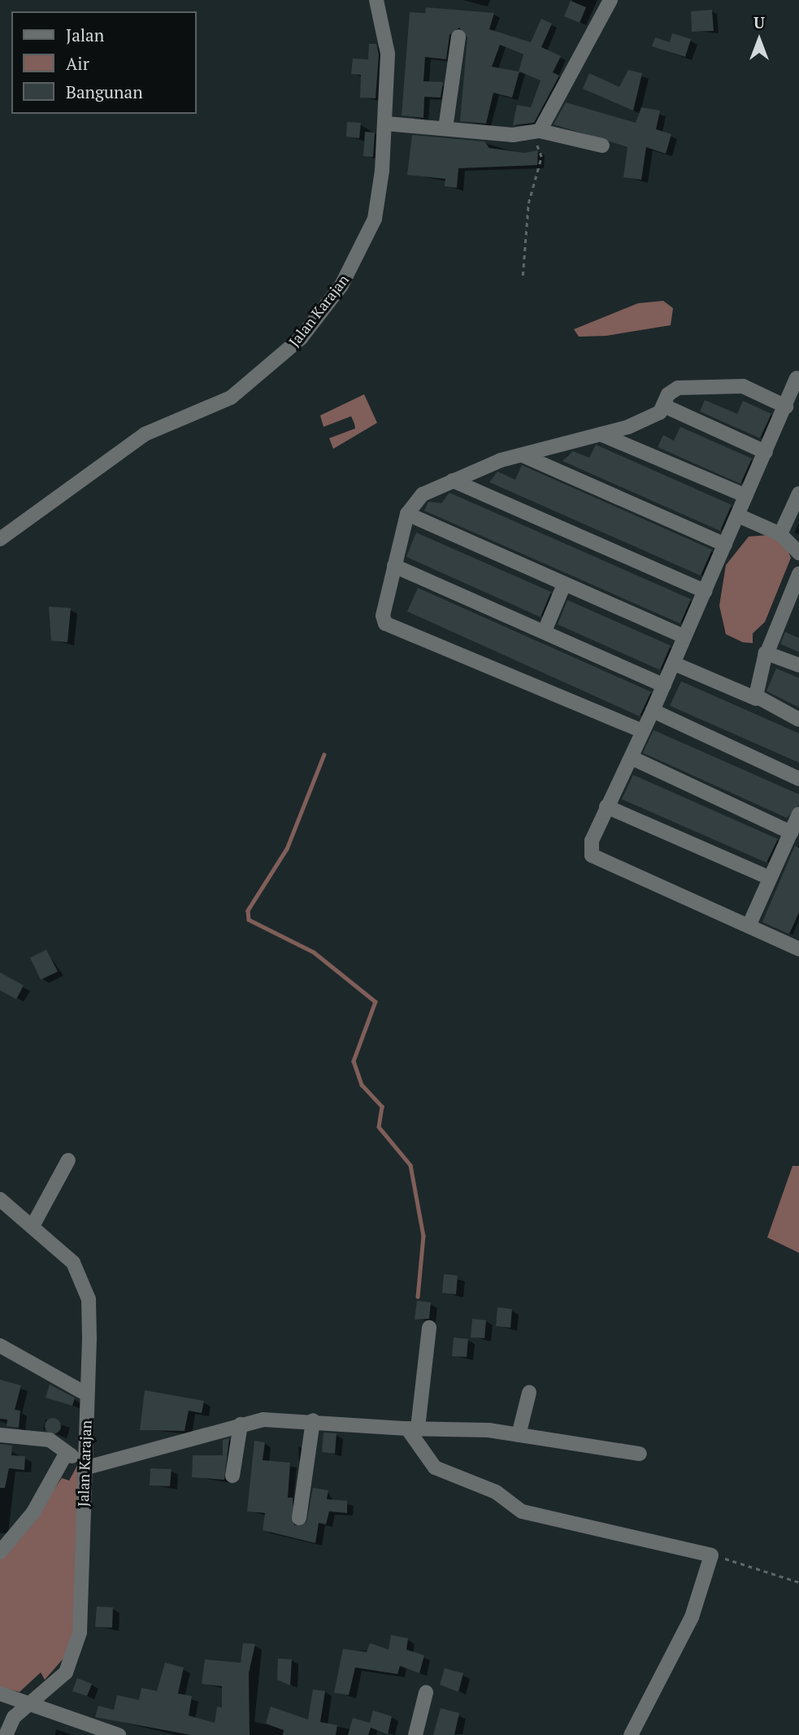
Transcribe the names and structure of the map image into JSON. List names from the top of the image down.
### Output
{
  "streets": {
    "street": ["Jalan Karajan"]
  },
  "legend": ["Jalan", "Air", "Bangunan"],
  "north": "top"
}
